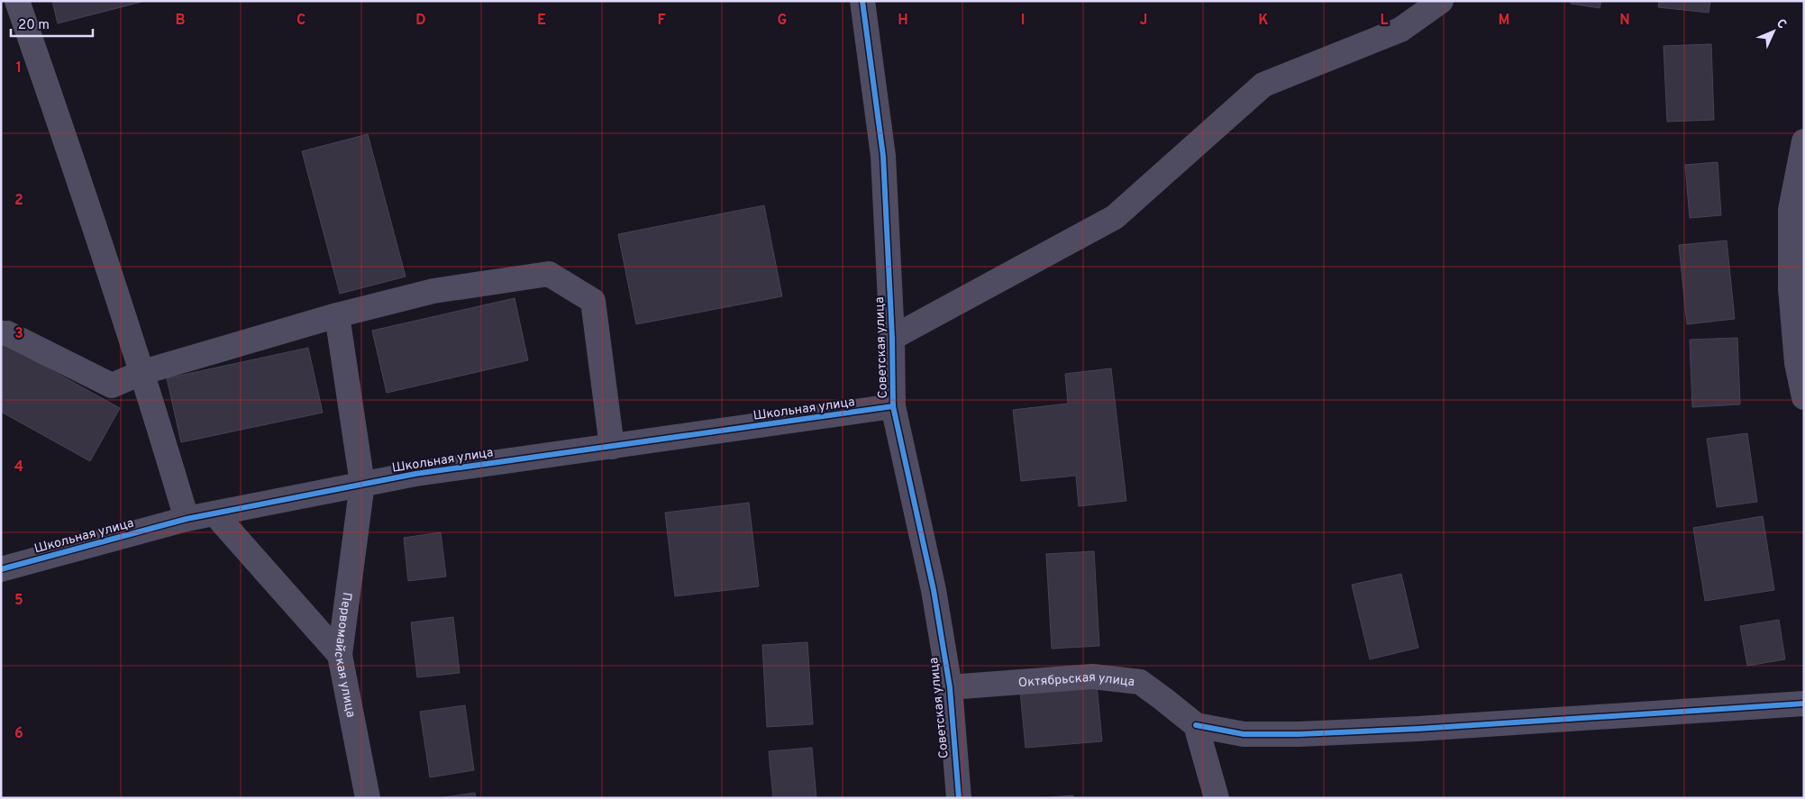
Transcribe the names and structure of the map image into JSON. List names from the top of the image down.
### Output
{
  "streets": {
    "street": [
      "Советская улица",
      "Школьная улица",
      "Первомайская улица",
      "Октябрьская улица"
    ]
  },
  "crossings": [
    ["Советская улица", "Школьная улица"],
    ["Советская улица", "Октябрьская улица"],
    ["Школьная улица", "Первомайская улица"]
  ],
  "scale_bar": "20 m",
  "north": "top right",
  "grid": {
    "columns": [
      "B",
      "C",
      "D",
      "E",
      "F",
      "G",
      "H",
      "I",
      "J",
      "K",
      "L",
      "M",
      "N"
    ],
    "rows": [
      "1",
      "2",
      "3",
      "4",
      "5",
      "6"
    ]
  }
}
